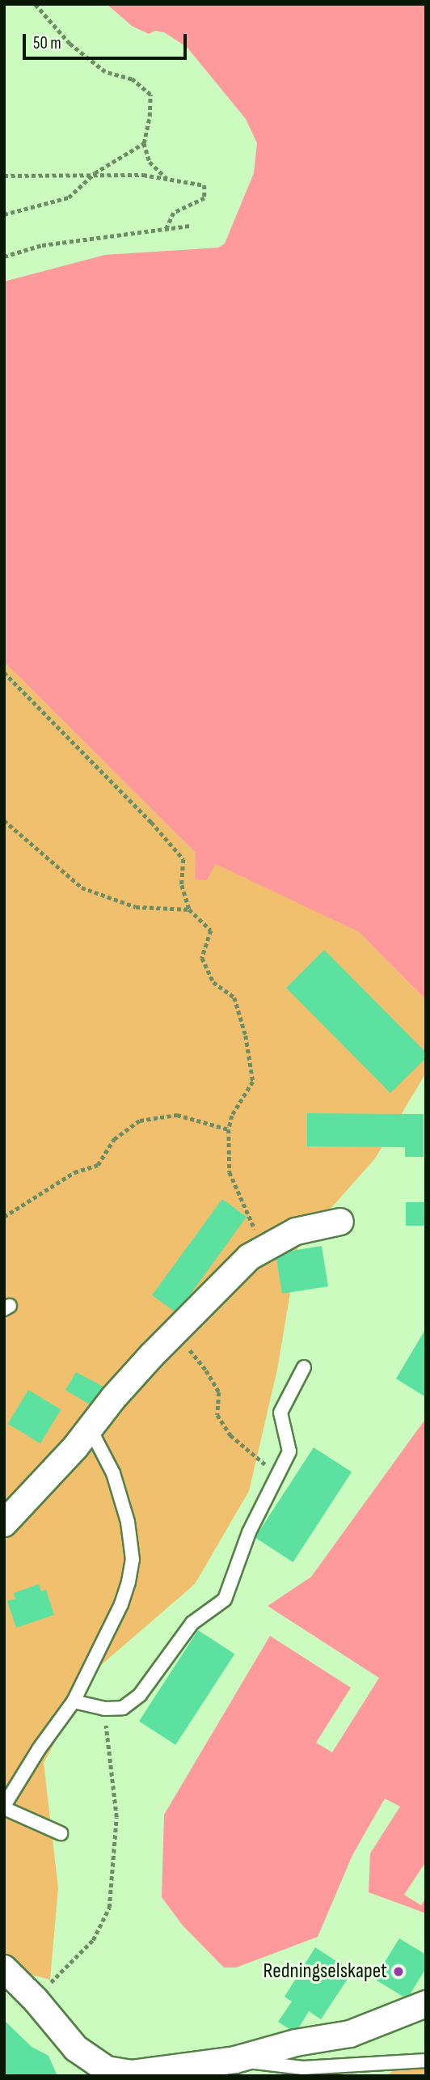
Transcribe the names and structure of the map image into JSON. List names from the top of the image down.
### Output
{
  "places": ["Redningselskapet"],
  "scale_bar": "50 m"
}
